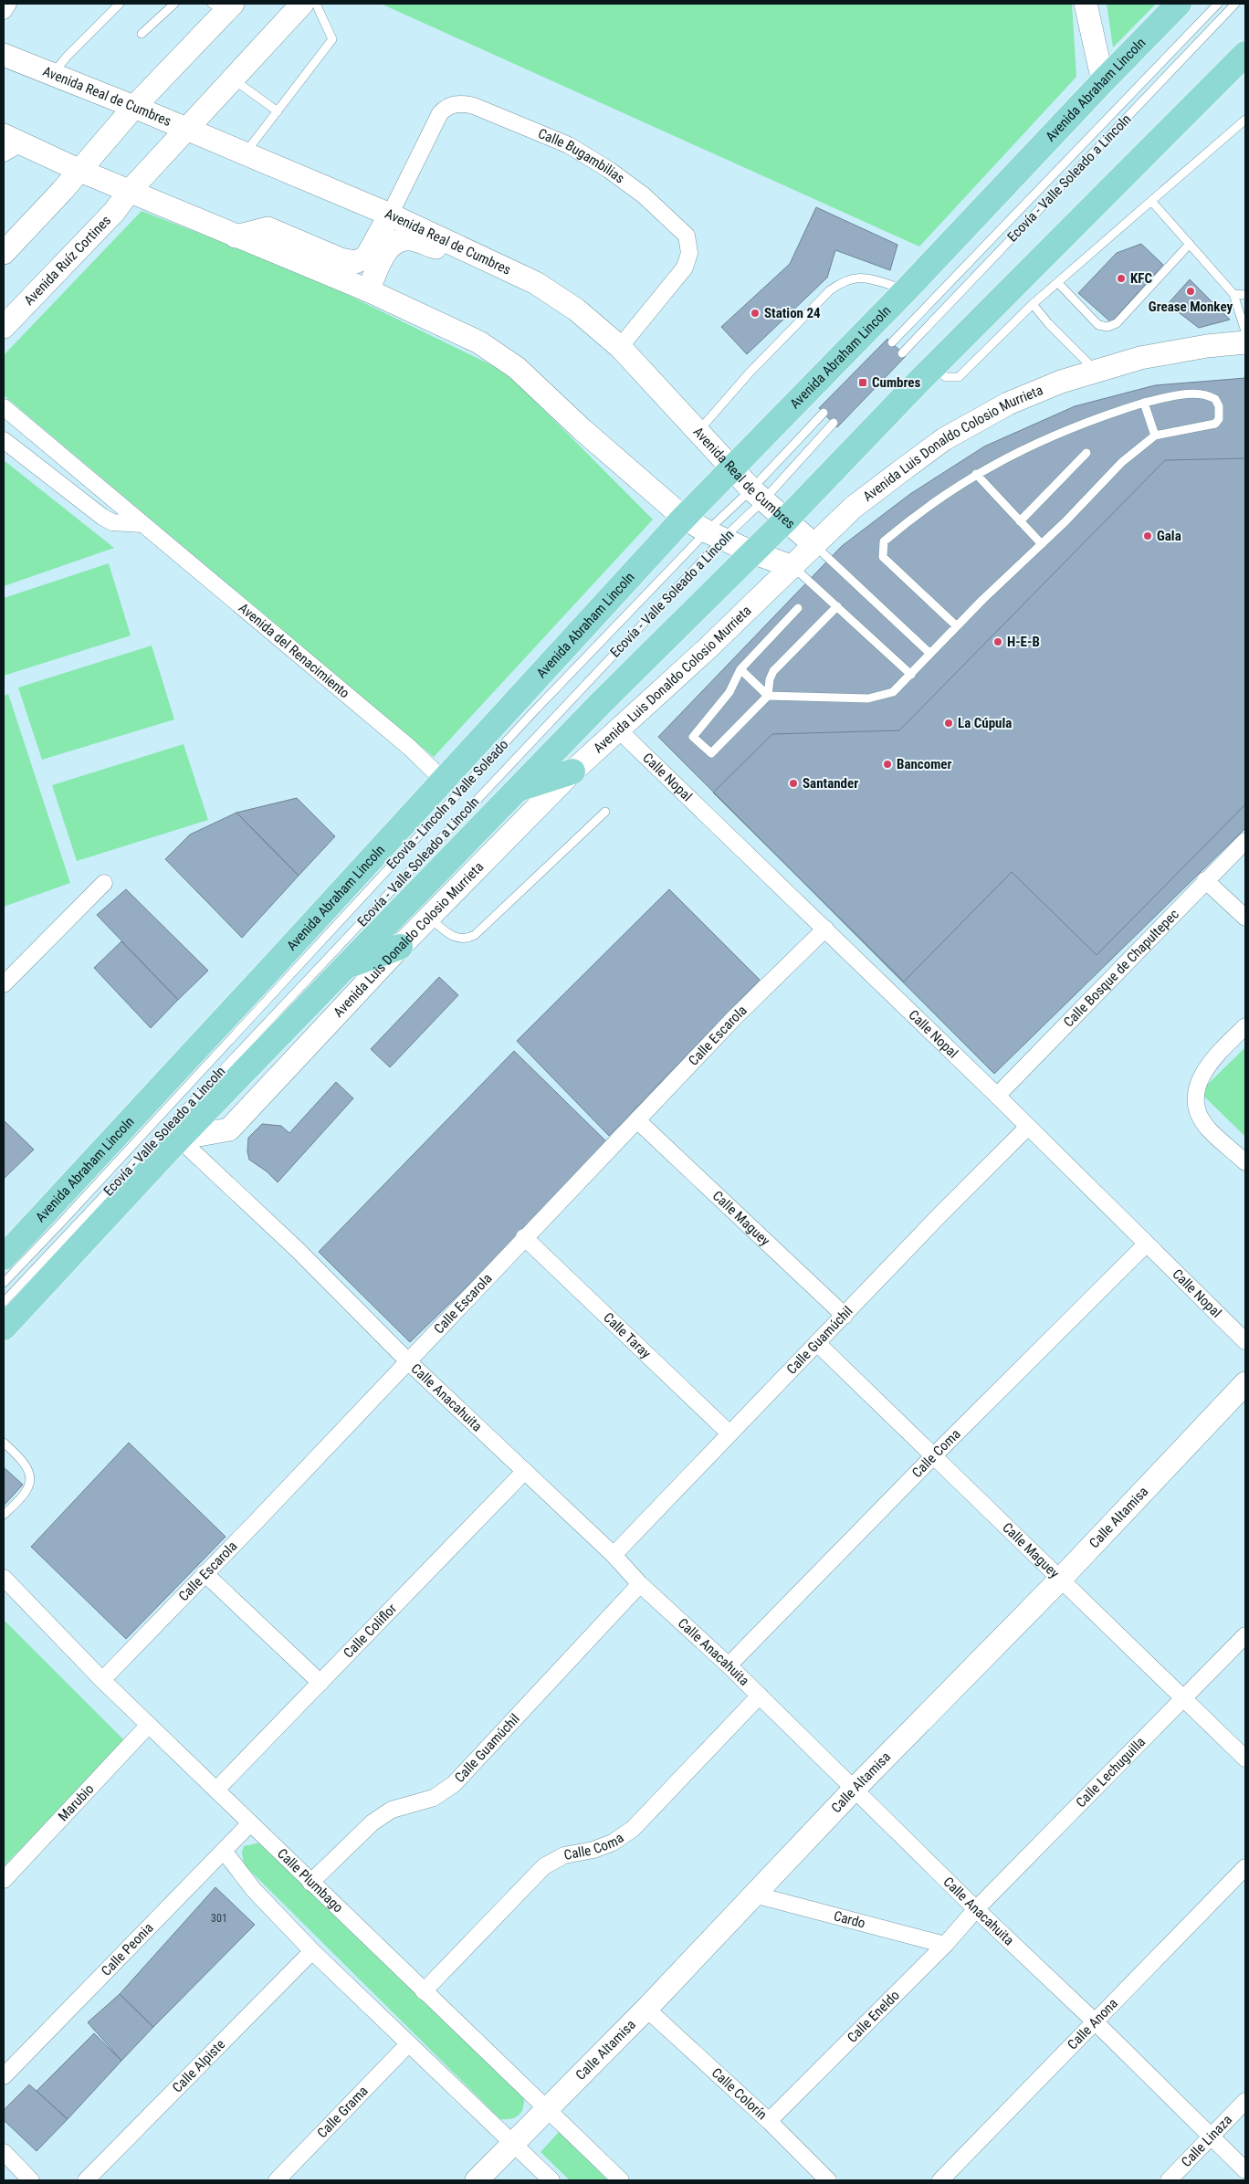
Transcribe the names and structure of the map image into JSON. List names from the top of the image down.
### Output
{
  "streets": {
    "main road": ["Avenida Abraham Lincoln"],
    "street": [
      "Avenida Real de Cumbres",
      "Calle Bugambilias",
      "Avenida Ruíz Cortines",
      "Avenida Luis Donaldo Colosio Murrieta",
      "Avenida del Renacimiento",
      "Calle Nopal",
      "Calle Bosque de Chapultepec",
      "Calle Escarola",
      "Calle Maguey",
      "Calle Taray",
      "Calle Guamúchil",
      "Calle Anacahuita",
      "Calle Coma",
      "Calle Altamisa",
      "Calle Coliflor",
      "Calle Lechuguilla",
      "Marubio",
      "Calle Plumbago",
      "Cardo",
      "Calle Peonia",
      "Calle Eneldo",
      "Calle Anona",
      "Calle Alpiste",
      "Calle Colorín",
      "Calle Grama",
      "Calle Linaza"
    ],
    "lane": ["Ecovía - Valle Soleado a Lincoln", "Ecovía - Lincoln a Valle Soleado"]
  },
  "crossings": [
    ["Avenida Abraham Lincoln", "Avenida Real de Cumbres"],
    ["Avenida Abraham Lincoln", "Avenida del Renacimiento"],
    ["Avenida Real de Cumbres", "Calle Bugambilias"],
    ["Avenida Real de Cumbres", "Ecovía - Valle Soleado a Lincoln"],
    ["Avenida Real de Cumbres", "Avenida Ruíz Cortines"],
    ["Avenida Real de Cumbres", "Avenida Luis Donaldo Colosio Murrieta"],
    ["Avenida Real de Cumbres", "Ecovía - Lincoln a Valle Soleado"],
    ["Ecovía - Valle Soleado a Lincoln", "Ecovía - Lincoln a Valle Soleado"],
    ["Avenida Luis Donaldo Colosio Murrieta", "Calle Nopal"],
    ["Avenida Luis Donaldo Colosio Murrieta", "Calle Anacahuita"],
    ["Calle Nopal", "Calle Bosque de Chapultepec"],
    ["Calle Nopal", "Calle Escarola"],
    ["Calle Nopal", "Calle Guamúchil"],
    ["Calle Nopal", "Calle Coma"],
    ["Calle Escarola", "Calle Maguey"],
    ["Calle Escarola", "Calle Taray"],
    ["Calle Escarola", "Calle Anacahuita"],
    ["Calle Escarola", "Calle Plumbago"],
    ["Calle Maguey", "Calle Guamúchil"],
    ["Calle Maguey", "Calle Coma"],
    ["Calle Maguey", "Calle Altamisa"],
    ["Calle Maguey", "Calle Lechuguilla"],
    ["Calle Taray", "Calle Guamúchil"],
    ["Calle Guamúchil", "Calle Anacahuita"],
    ["Calle Guamúchil", "Calle Plumbago"],
    ["Calle Anacahuita", "Calle Coma"],
    ["Calle Anacahuita", "Calle Altamisa"],
    ["Calle Anacahuita", "Calle Coliflor"],
    ["Calle Anacahuita", "Calle Lechuguilla"],
    ["Calle Anacahuita", "Calle Eneldo"],
    ["Calle Anacahuita", "Calle Anona"],
    ["Calle Anacahuita", "Calle Linaza"],
    ["Calle Coma", "Calle Plumbago"],
    ["Calle Altamisa", "Calle Plumbago"],
    ["Calle Altamisa", "Cardo"],
    ["Calle Altamisa", "Calle Colorín"],
    ["Calle Coliflor", "Calle Plumbago"],
    ["Calle Lechuguilla", "Calle Eneldo"],
    ["Marubio", "Calle Plumbago"],
    ["Calle Plumbago", "Calle Peonia"],
    ["Cardo", "Calle Eneldo"],
    ["Calle Eneldo", "Calle Colorín"]
  ],
  "places": {
    "other": [
      "KFC",
      "Grease Monkey",
      "Station 24",
      "Gala",
      "H-E-B",
      "La Cúpula",
      "Bancomer",
      "Santander"
    ],
    "transit": ["Cumbres"]
  },
  "house_numbers": ["301"]
}
